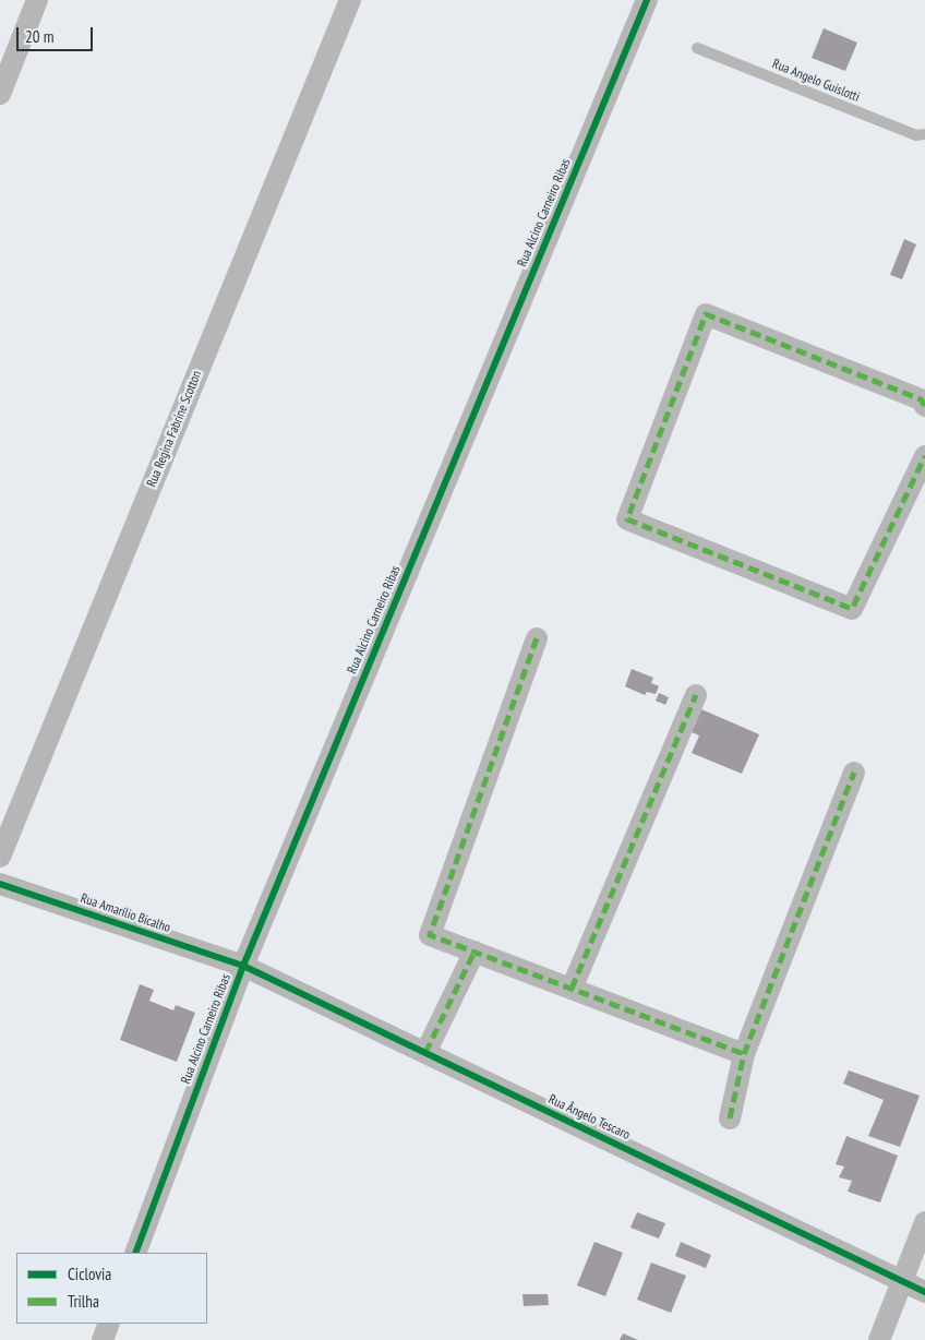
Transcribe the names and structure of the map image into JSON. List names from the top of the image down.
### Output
{
  "streets": {
    "street": [
      "Rua Alcino Carneiro Ribas",
      "Rua Regina Fabrine Scotton",
      "Rua Amarílio Bicalho",
      "Rua Ângelo Tescaro"
    ],
    "lane": ["Rua Angelo Guislotti"]
  },
  "crossings": [
    ["Rua Alcino Carneiro Ribas", "Rua Amarílio Bicalho"],
    ["Rua Alcino Carneiro Ribas", "Rua Ângelo Tescaro"],
    ["Rua Amarílio Bicalho", "Rua Ângelo Tescaro"]
  ],
  "legend": ["Ciclovia", "Trilha"],
  "scale_bar": "20 m"
}
